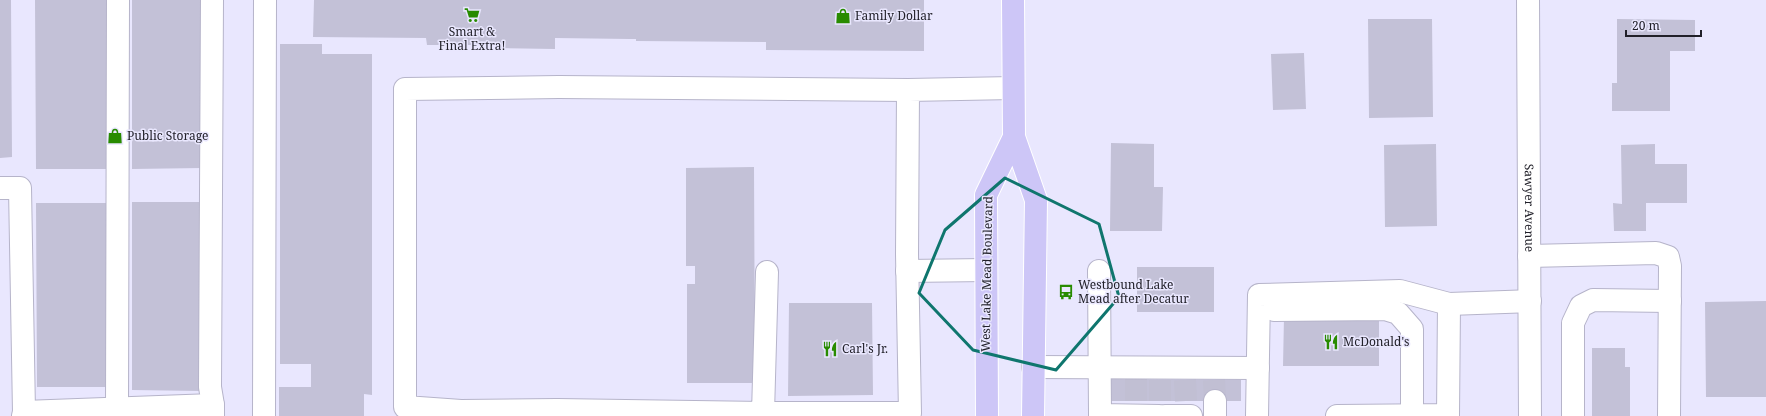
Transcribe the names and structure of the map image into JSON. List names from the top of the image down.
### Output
{
  "streets": {
    "main road": ["West Lake Mead Boulevard"],
    "street": ["Sawyer Avenue"]
  },
  "places": {
    "supermarket": ["Smart & Final Extra!"],
    "shop": ["Family Dollar", "Public Storage"],
    "bus stop": ["Westbound Lake Mead after Decatur"],
    "restaurant": ["McDonald's", "Carl's Jr."]
  },
  "scale_bar": "20 m"
}
